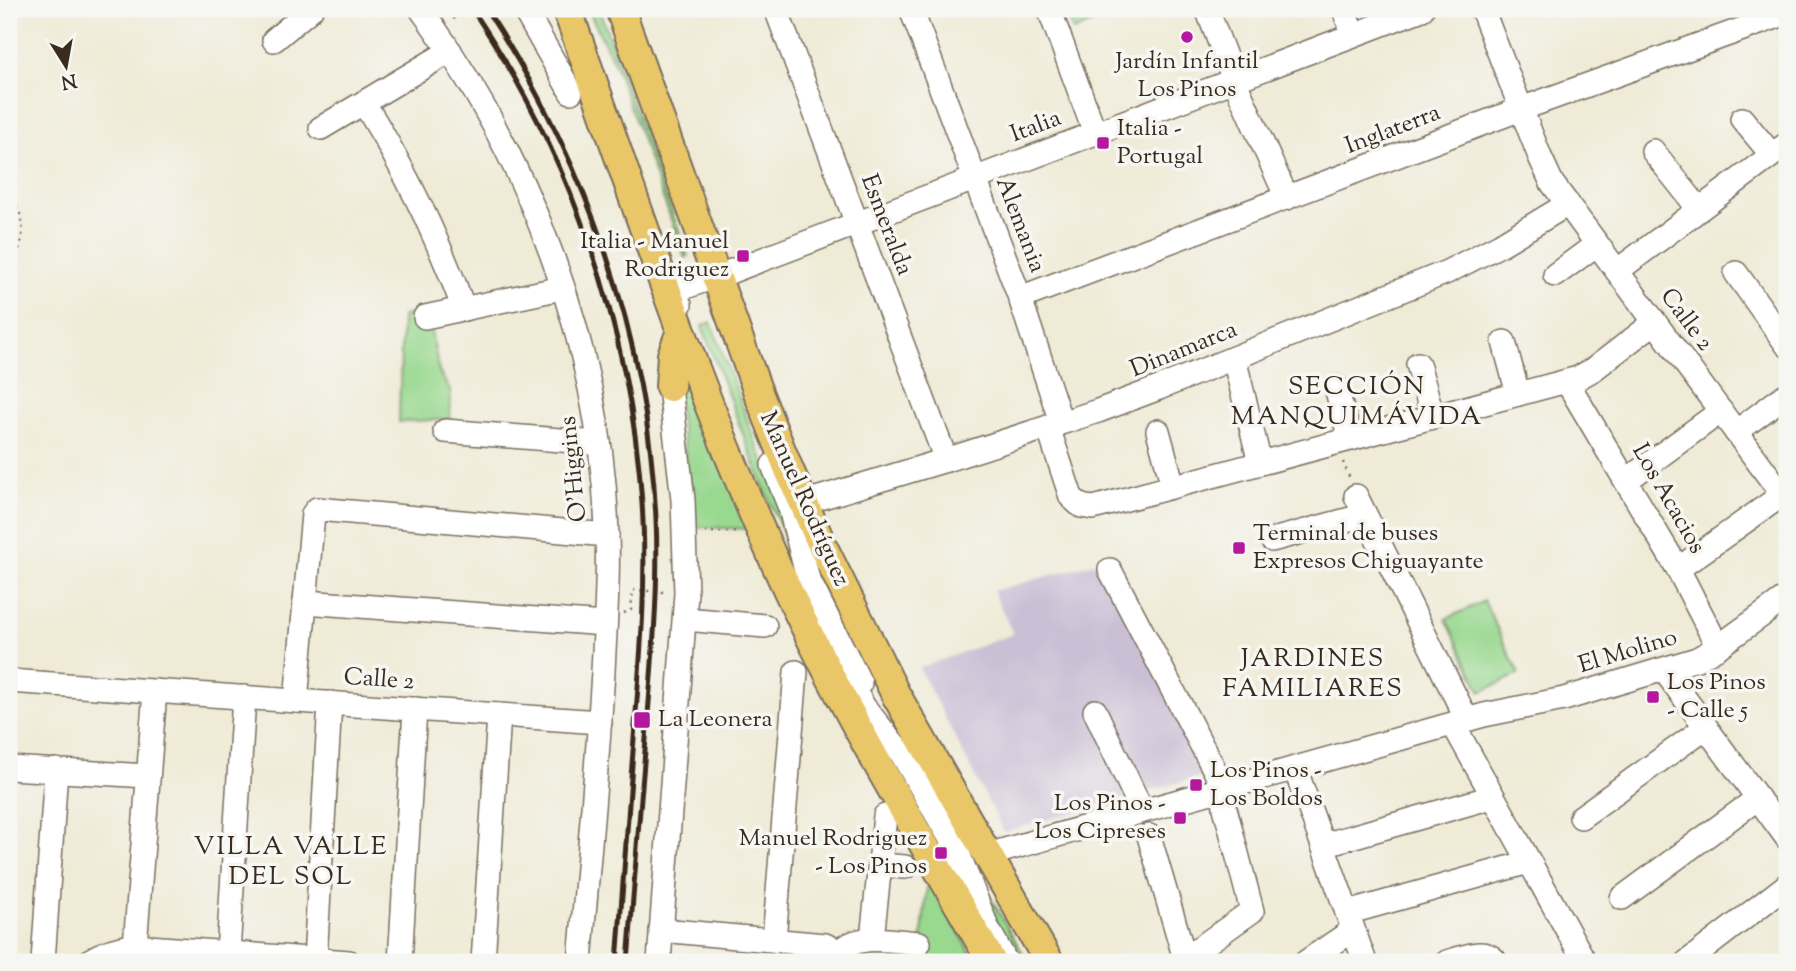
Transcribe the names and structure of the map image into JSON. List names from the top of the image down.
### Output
{
  "streets": {
    "main road": ["Manuel Rodríguez"],
    "street": [
      "Italia",
      "Inglaterra",
      "Esmeralda",
      "Alemania",
      "Calle 2",
      "Dinamarca",
      "O'Higgins",
      "Los Acacios",
      "El Molino"
    ]
  },
  "crossings": [
    ["Italia", "Esmeralda"],
    ["Italia", "Alemania"],
    ["Italia", "Manuel Rodríguez"],
    ["Inglaterra", "Alemania"],
    ["Inglaterra", "Calle 2"],
    ["Esmeralda", "Dinamarca"],
    ["Alemania", "Dinamarca"],
    ["Calle 2", "Dinamarca"],
    ["Calle 2", "O'Higgins"],
    ["Dinamarca", "Manuel Rodríguez"],
    ["Manuel Rodríguez", "El Molino"],
    ["Los Acacios", "El Molino"]
  ],
  "districts": ["SECCIÓN MANQUIMÁVIDA", "JARDINES FAMILIARES", "VILLA VALLE DEL SOL"],
  "places": {
    "other": ["Jardín Infantil Los Pinos"],
    "transit": [
      "Italia - Portugal",
      "Italia - Manuel Rodriguez",
      "Terminal de buses Expresos Chiguayante",
      "Los Pinos - Calle 5",
      "La Leonera",
      "Los Pinos - Los Boldos",
      "Los Pinos - Los Cipreses",
      "Manuel Rodriguez - Los Pinos"
    ]
  },
  "north": "bottom"
}
